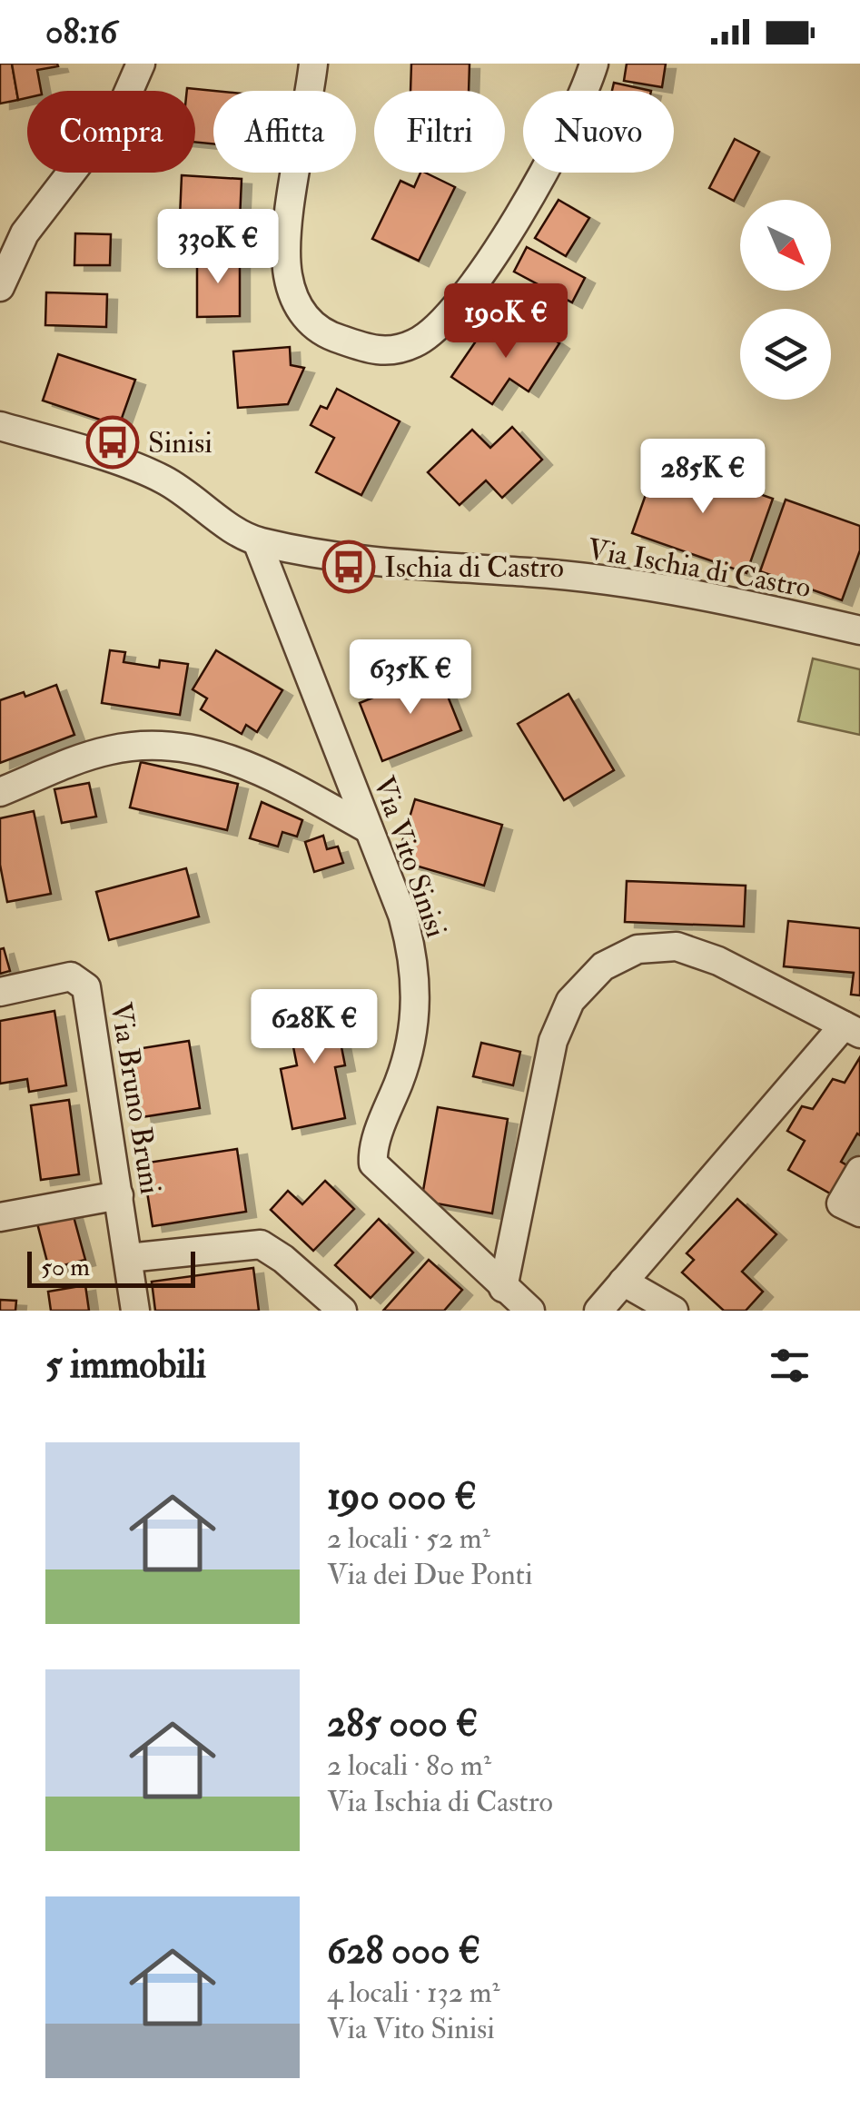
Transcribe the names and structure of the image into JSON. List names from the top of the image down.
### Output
{
  "streets": {
    "street": ["Via Ischia di Castro", "Via Vito Sinisi", "Via Bruno Bruni"]
  },
  "crossings": [
    ["Via Ischia di Castro", "Via Vito Sinisi"]
  ],
  "places": {
    "bus stop": ["Sinisi", "Ischia di Castro"]
  },
  "scale_bar": "50 m",
  "north": "bottom right",
  "page": {
    "status": "08:16",
    "chip": [
      "Compra",
      "Affitta",
      "Filtri",
      "Nuovo"
    ],
    "price": [
      "330K €",
      "190K €",
      "285K €",
      "635K €",
      "628K €"
    ],
    "scale": "50 m",
    "heading": "5 immobili",
    "list": [
      {
        "name": "190 000 €",
        "note": "2 locali · 52 m² · Via dei Due Ponti"
      },
      {
        "name": "285 000 €",
        "note": "2 locali · 80 m² · Via Ischia di Castro"
      },
      {
        "name": "628 000 €",
        "note": "4 locali · 132 m² · Via Vito Sinisi"
      }
    ]
  }
}
